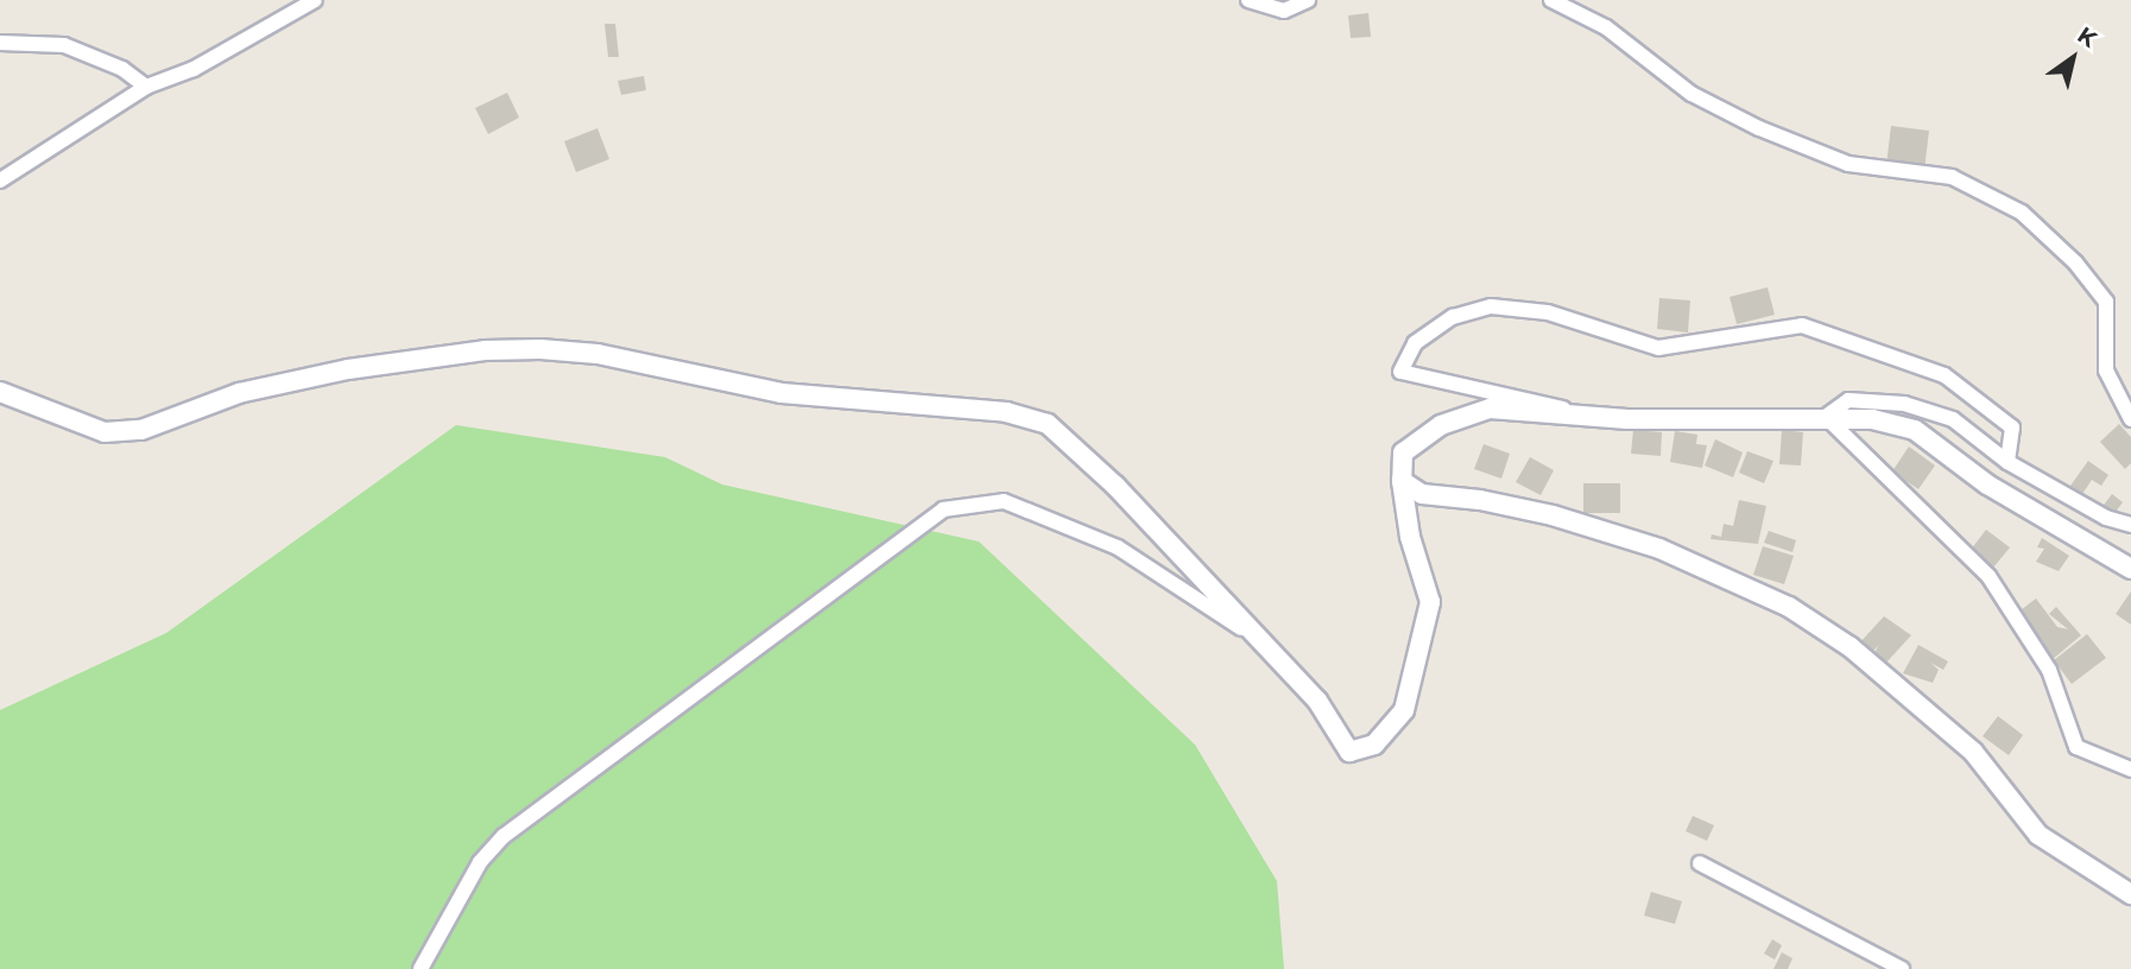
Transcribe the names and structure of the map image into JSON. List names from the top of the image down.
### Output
{
  "north": "top right"
}
